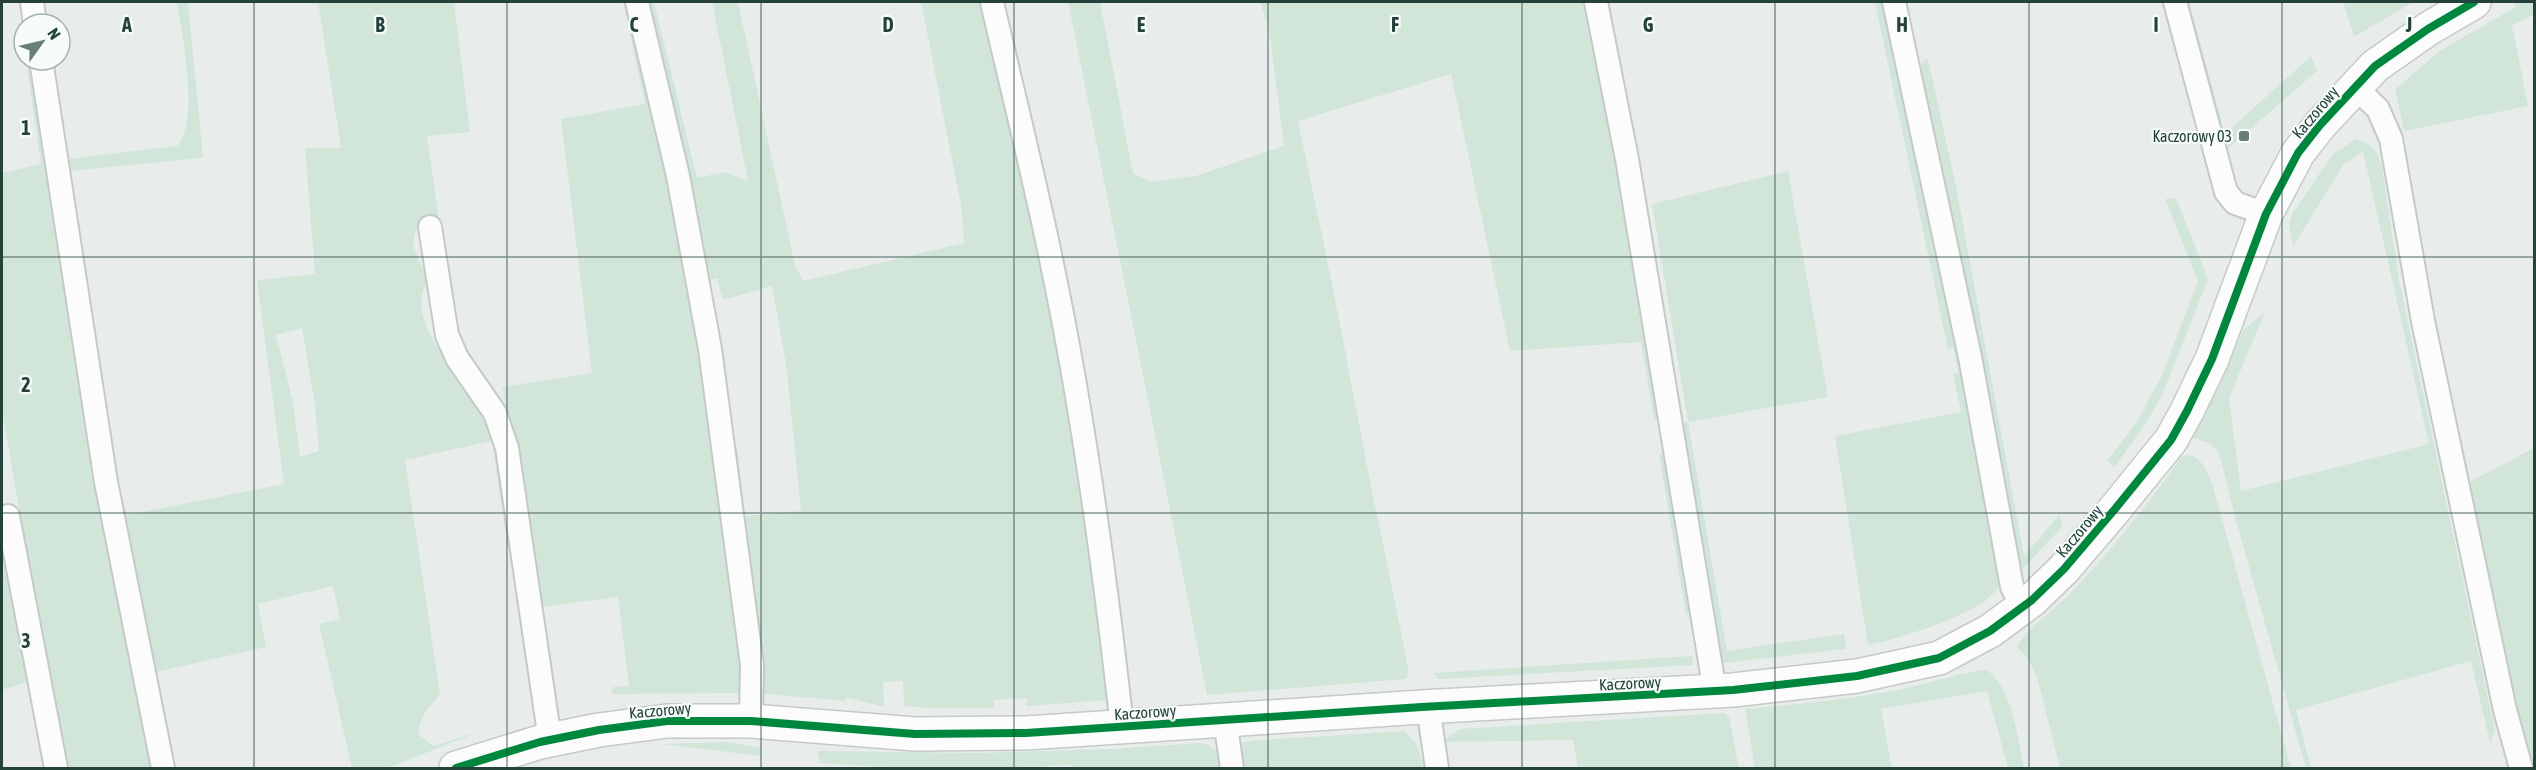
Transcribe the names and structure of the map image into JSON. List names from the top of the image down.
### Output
{
  "streets": {
    "street": ["Kaczorowy"]
  },
  "places": {
    "transit": ["Kaczorowy 03"]
  },
  "north": "top right",
  "grid": {
    "columns": [
      "A",
      "B",
      "C",
      "D",
      "E",
      "F",
      "G",
      "H",
      "I",
      "J"
    ],
    "rows": ["1", "2", "3"]
  }
}
